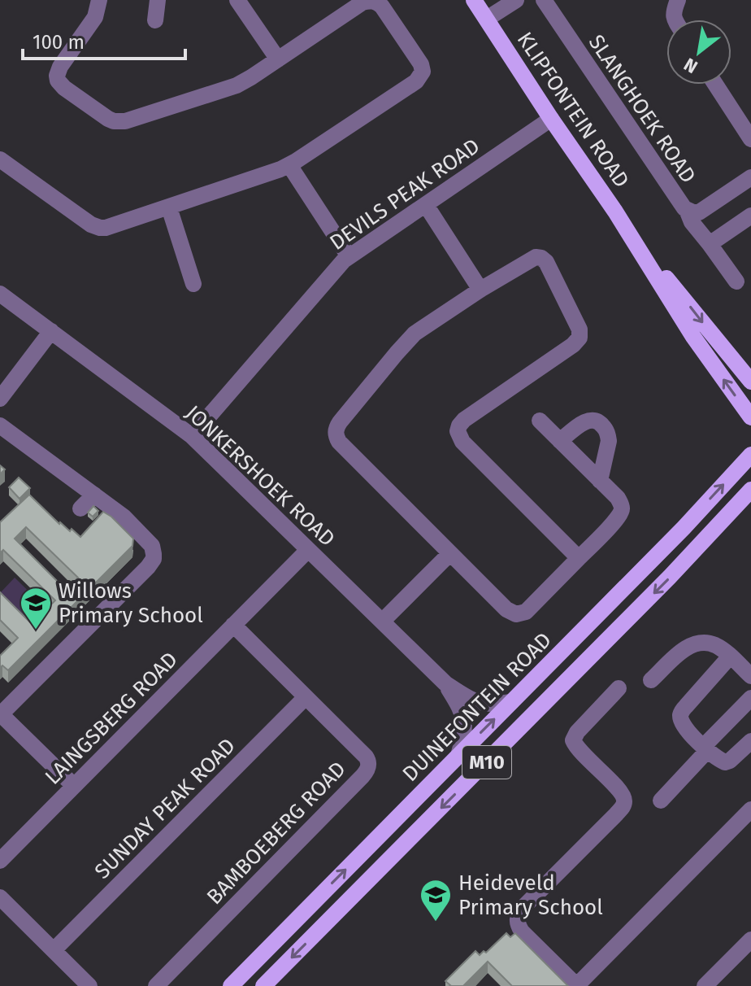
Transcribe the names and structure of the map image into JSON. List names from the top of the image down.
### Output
{
  "streets": {
    "main road": ["KLIPFONTEIN ROAD", "DUINEFONTEIN ROAD", "M10"],
    "street": [
      "SLANGHOEK ROAD",
      "DEVILS PEAK ROAD",
      "JONKERSHOEK ROAD",
      "LAINGSBERG ROAD",
      "SUNDAY PEAK ROAD",
      "BAMBOEBERG ROAD"
    ]
  },
  "crossings": [
    ["KLIPFONTEIN ROAD", "DEVILS PEAK ROAD"],
    ["DEVILS PEAK ROAD", "JONKERSHOEK ROAD"],
    ["JONKERSHOEK ROAD", "DUINEFONTEIN ROAD"],
    ["JONKERSHOEK ROAD", "LAINGSBERG ROAD"],
    ["LAINGSBERG ROAD", "BAMBOEBERG ROAD"],
    ["SUNDAY PEAK ROAD", "BAMBOEBERG ROAD"]
  ],
  "places": {
    "school or university": ["Willows Primary School", "Heideveld Primary School"]
  },
  "scale_bar": "100 m",
  "north": "bottom left"
}
